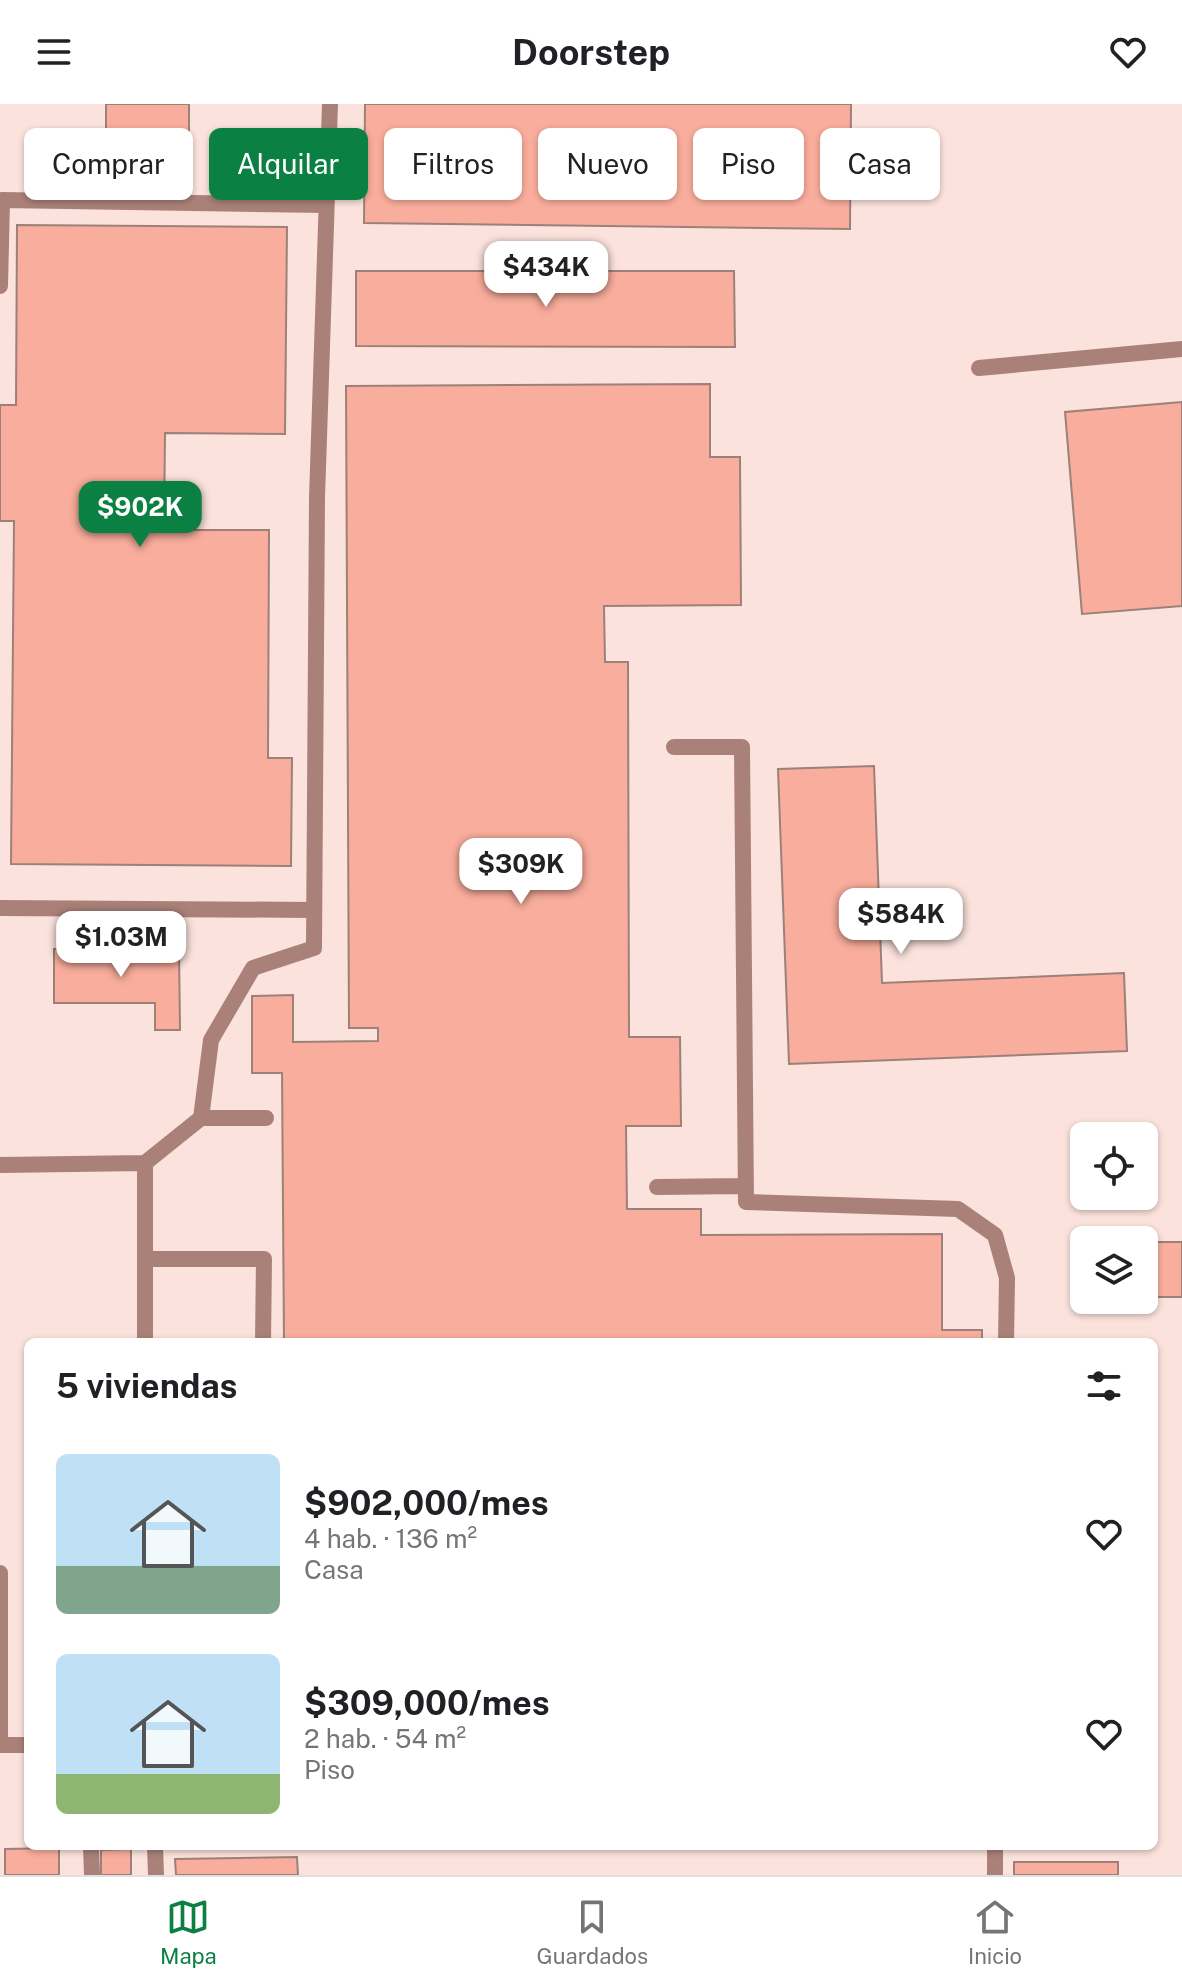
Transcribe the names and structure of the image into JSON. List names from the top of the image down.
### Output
{
  "page": {
    "header": "Doorstep",
    "chip": [
      "Comprar",
      "Alquilar",
      "Filtros",
      "Nuevo",
      "Piso",
      "Casa"
    ],
    "price": [
      "$434K",
      "$902K",
      "$309K",
      "$584K",
      "$1.03M"
    ],
    "heading": "5 viviendas",
    "list": [
      {
        "name": "$902,000/mes",
        "note": "4 hab. · 136 m² · Casa"
      },
      {
        "name": "$309,000/mes",
        "note": "2 hab. · 54 m² · Piso"
      }
    ],
    "tabs": ["Mapa", "Guardados", "Inicio"]
  }
}
